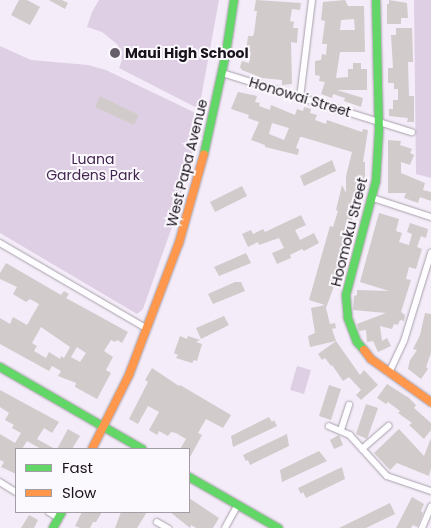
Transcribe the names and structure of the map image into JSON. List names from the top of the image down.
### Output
{
  "streets": {
    "street": ["Honowai Street", "West Papa Avenue", "Hoomoku Street"]
  },
  "crossings": [
    ["Honowai Street", "West Papa Avenue"],
    ["Honowai Street", "Hoomoku Street"]
  ],
  "parks": ["Luana Gardens Park"],
  "places": ["Maui High School"],
  "legend": ["Fast", "Slow"]
}
